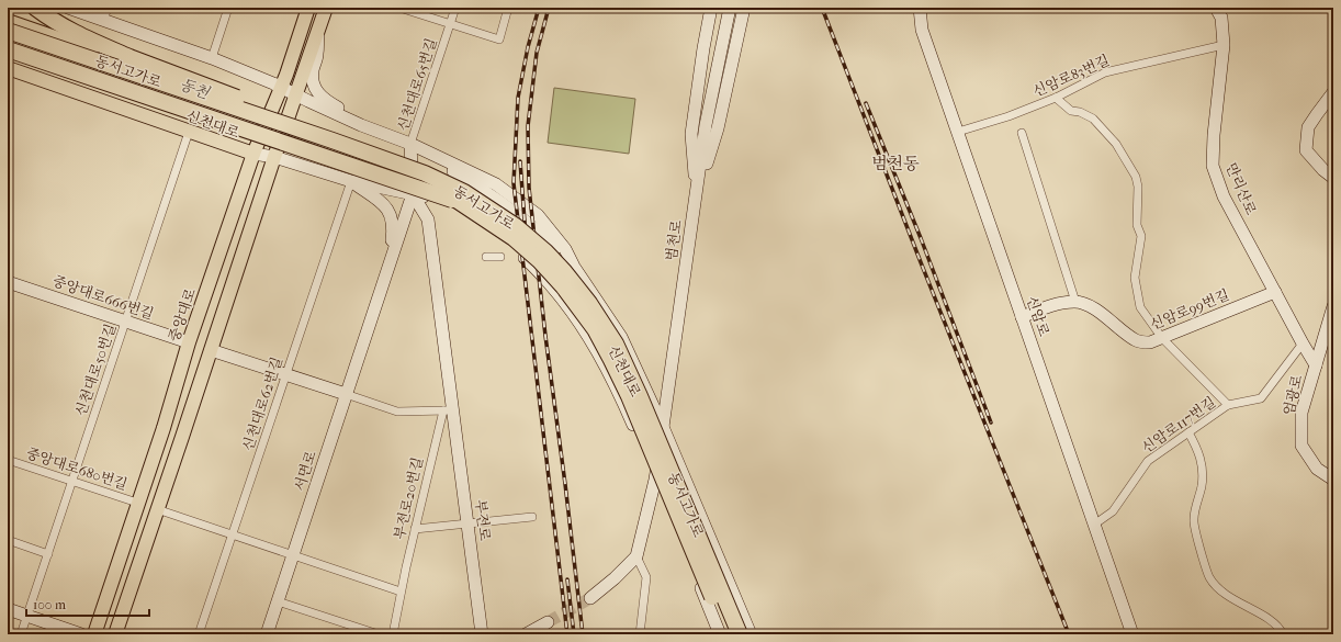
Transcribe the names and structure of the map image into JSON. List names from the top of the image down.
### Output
{
  "streets": {
    "highway": ["동서고가로"],
    "main road": [
      "신천대로",
      "만리산로",
      "범천로",
      "중앙대로666번길",
      "신암로99번길",
      "중앙대로",
      "신암로",
      "엄광로",
      "서면로",
      "부전로"
    ],
    "street": [
      "신암로83번길",
      "신천대로65번길",
      "신천대로50번길",
      "신천대로62번길",
      "신암로117번길",
      "중앙대로680번길",
      "부전로20번길"
    ]
  },
  "crossings": [
    ["신암로83번길", "만리산로"],
    ["신암로83번길", "신암로"],
    ["신암로83번길", "신암로117번길"],
    ["신천대로65번길", "신천대로"],
    ["신천대로", "범천로"],
    ["신천대로", "중앙대로"],
    ["신천대로", "신천대로50번길"],
    ["신천대로", "신천대로62번길"],
    ["신천대로", "서면로"],
    ["신천대로", "부전로"],
    ["만리산로", "신암로99번길"],
    ["만리산로", "엄광로"],
    ["만리산로", "신암로117번길"],
    ["중앙대로666번길", "중앙대로"],
    ["중앙대로666번길", "신천대로50번길"],
    ["신암로99번길", "신암로117번길"],
    ["중앙대로", "중앙대로680번길"],
    ["신암로", "신암로117번길"],
    ["신천대로50번길", "중앙대로680번길"],
    ["신천대로62번길", "서면로"],
    ["서면로", "부전로"],
    ["부전로20번길", "부전로"]
  ],
  "districts": ["범천동"],
  "water": ["동천"],
  "scale_bar": "100 m"
}
